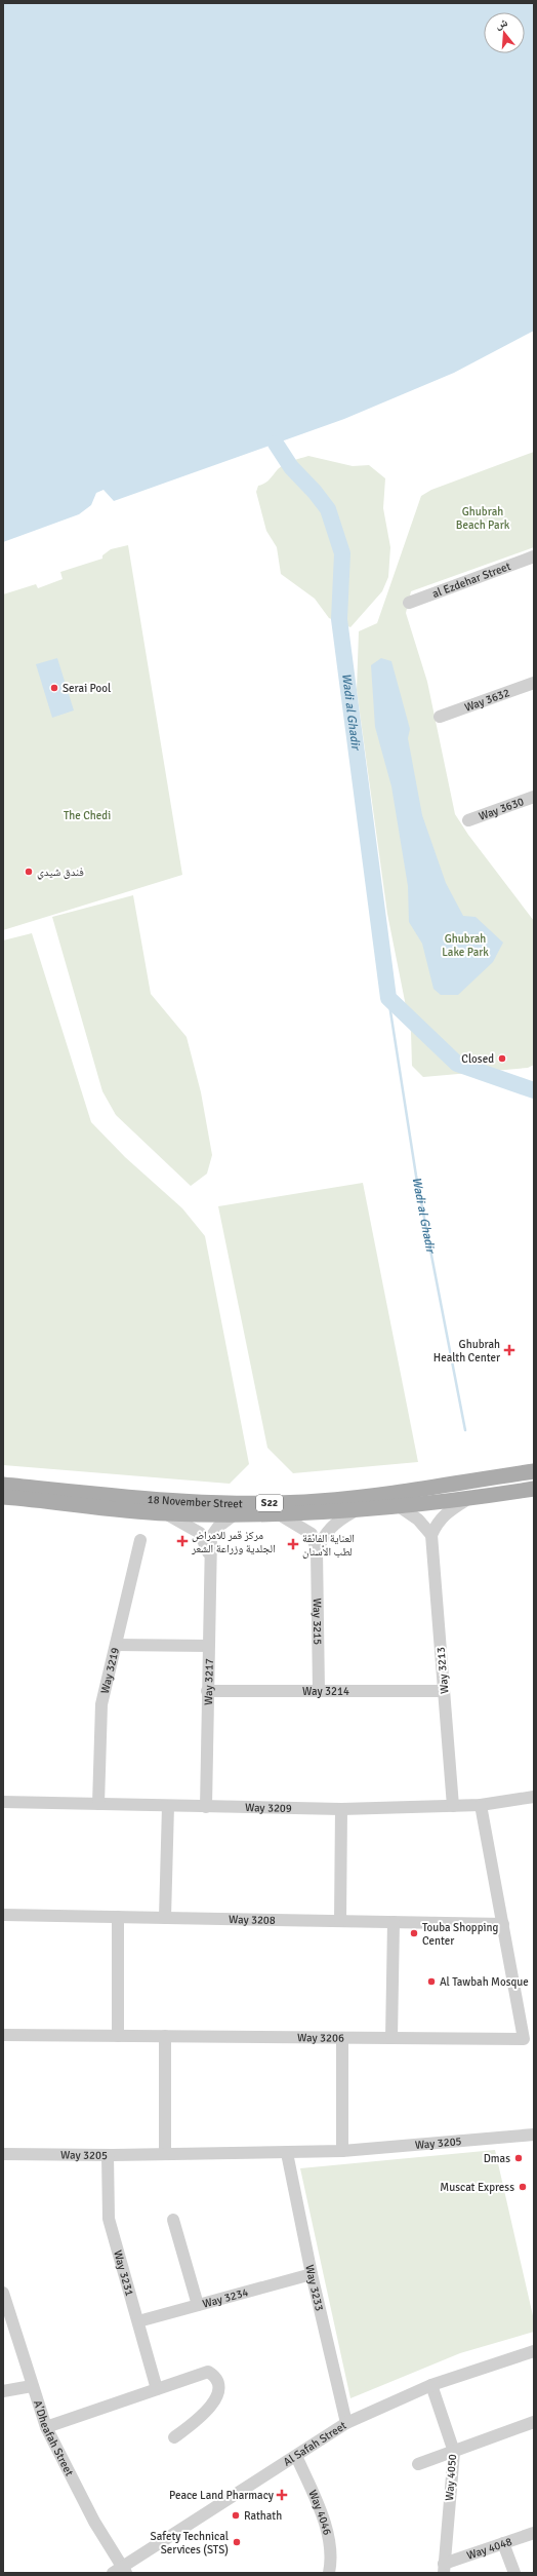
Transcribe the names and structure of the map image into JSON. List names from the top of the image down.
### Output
{
  "streets": {
    "main road": ["18 November Street", "S22"],
    "street": [
      "al Ezdehar Street",
      "Way 3632",
      "Way 3630",
      "Way 3215",
      "Way 3219",
      "Way 3213",
      "Way 3217",
      "Way 3214",
      "Way 3209",
      "Way 3208",
      "Way 3206",
      "Way 3205",
      "Way 3231",
      "Way 3233",
      "Way 3234",
      "A'Dheafah Street",
      "Al Safah Street",
      "Way 4050",
      "Way 4046",
      "Way 4048"
    ]
  },
  "crossings": [
    ["18 November Street", "Way 3215"],
    ["18 November Street", "Way 3217"],
    ["Way 3215", "Way 3214"],
    ["Way 3219", "Way 3209"],
    ["Way 3213", "Way 3214"],
    ["Way 3213", "Way 3209"],
    ["Way 3217", "Way 3214"],
    ["Way 3217", "Way 3209"],
    ["Way 3208", "Way 3206"],
    ["Way 3205", "Way 3231"],
    ["Way 3205", "Way 3233"],
    ["Way 3231", "Way 3234"],
    ["Way 3233", "Way 3234"],
    ["Way 3233", "Al Safah Street"],
    ["A'Dheafah Street", "Al Safah Street"],
    ["Al Safah Street", "Way 4050"],
    ["Al Safah Street", "Way 4046"],
    ["Way 4050", "Way 4048"]
  ],
  "water": ["Wadi al Ghadir"],
  "parks": ["Ghubrah Beach Park", "The Chedi", "Ghubrah Lake Park"],
  "places": {
    "other": [
      "Serai Pool",
      "فندق شيدي",
      "Closed",
      "Touba Shopping Center",
      "Al Tawbah Mosque",
      "Dmas",
      "Muscat Express",
      "Rathath",
      "Safety Technical Services (STS)"
    ],
    "health": [
      "Ghubrah Health Center",
      "مركز قمر للامراض الجلدية وزراعة الشعر",
      "العناية الفائقة لطب الأسنان",
      "Peace Land Pharmacy"
    ]
  },
  "north": "top"
}
